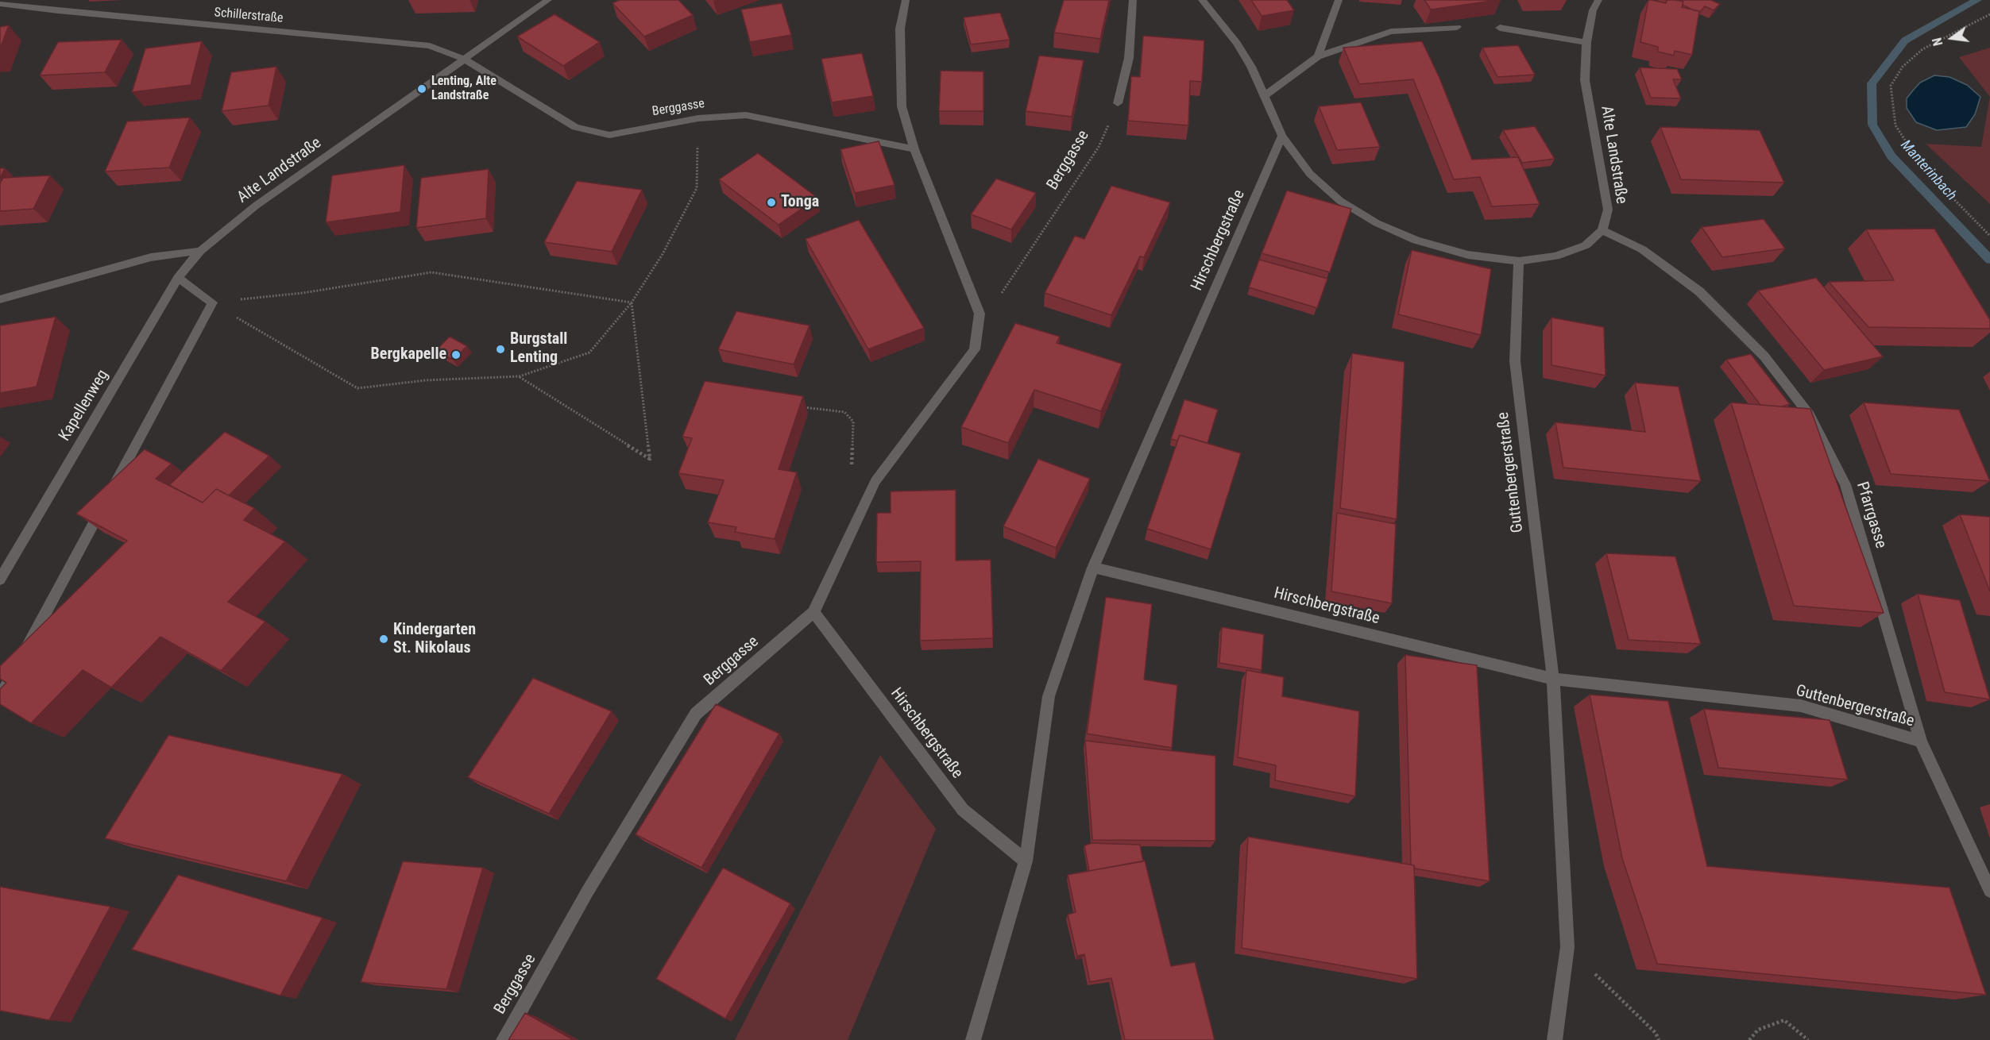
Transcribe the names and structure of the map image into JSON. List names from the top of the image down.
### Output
{
  "streets": {
    "street": [
      "Schillerstraße",
      "Berggasse",
      "Alte Landstraße",
      "Hirschbergstraße",
      "Kapellenweg",
      "Guttenbergerstraße",
      "Pfarrgasse"
    ]
  },
  "crossings": [
    ["Schillerstraße", "Berggasse"],
    ["Schillerstraße", "Alte Landstraße"],
    ["Berggasse", "Alte Landstraße"],
    ["Berggasse", "Hirschbergstraße"],
    ["Alte Landstraße", "Kapellenweg"],
    ["Alte Landstraße", "Pfarrgasse"],
    ["Hirschbergstraße", "Guttenbergerstraße"],
    ["Guttenbergerstraße", "Pfarrgasse"]
  ],
  "water": ["Manterinbach"],
  "places": [
    "Lenting, Alte Landstraße",
    "Tonga",
    "Burgstall Lenting",
    "Bergkapelle",
    "Kindergarten St. Nikolaus"
  ],
  "north": "left"
}
